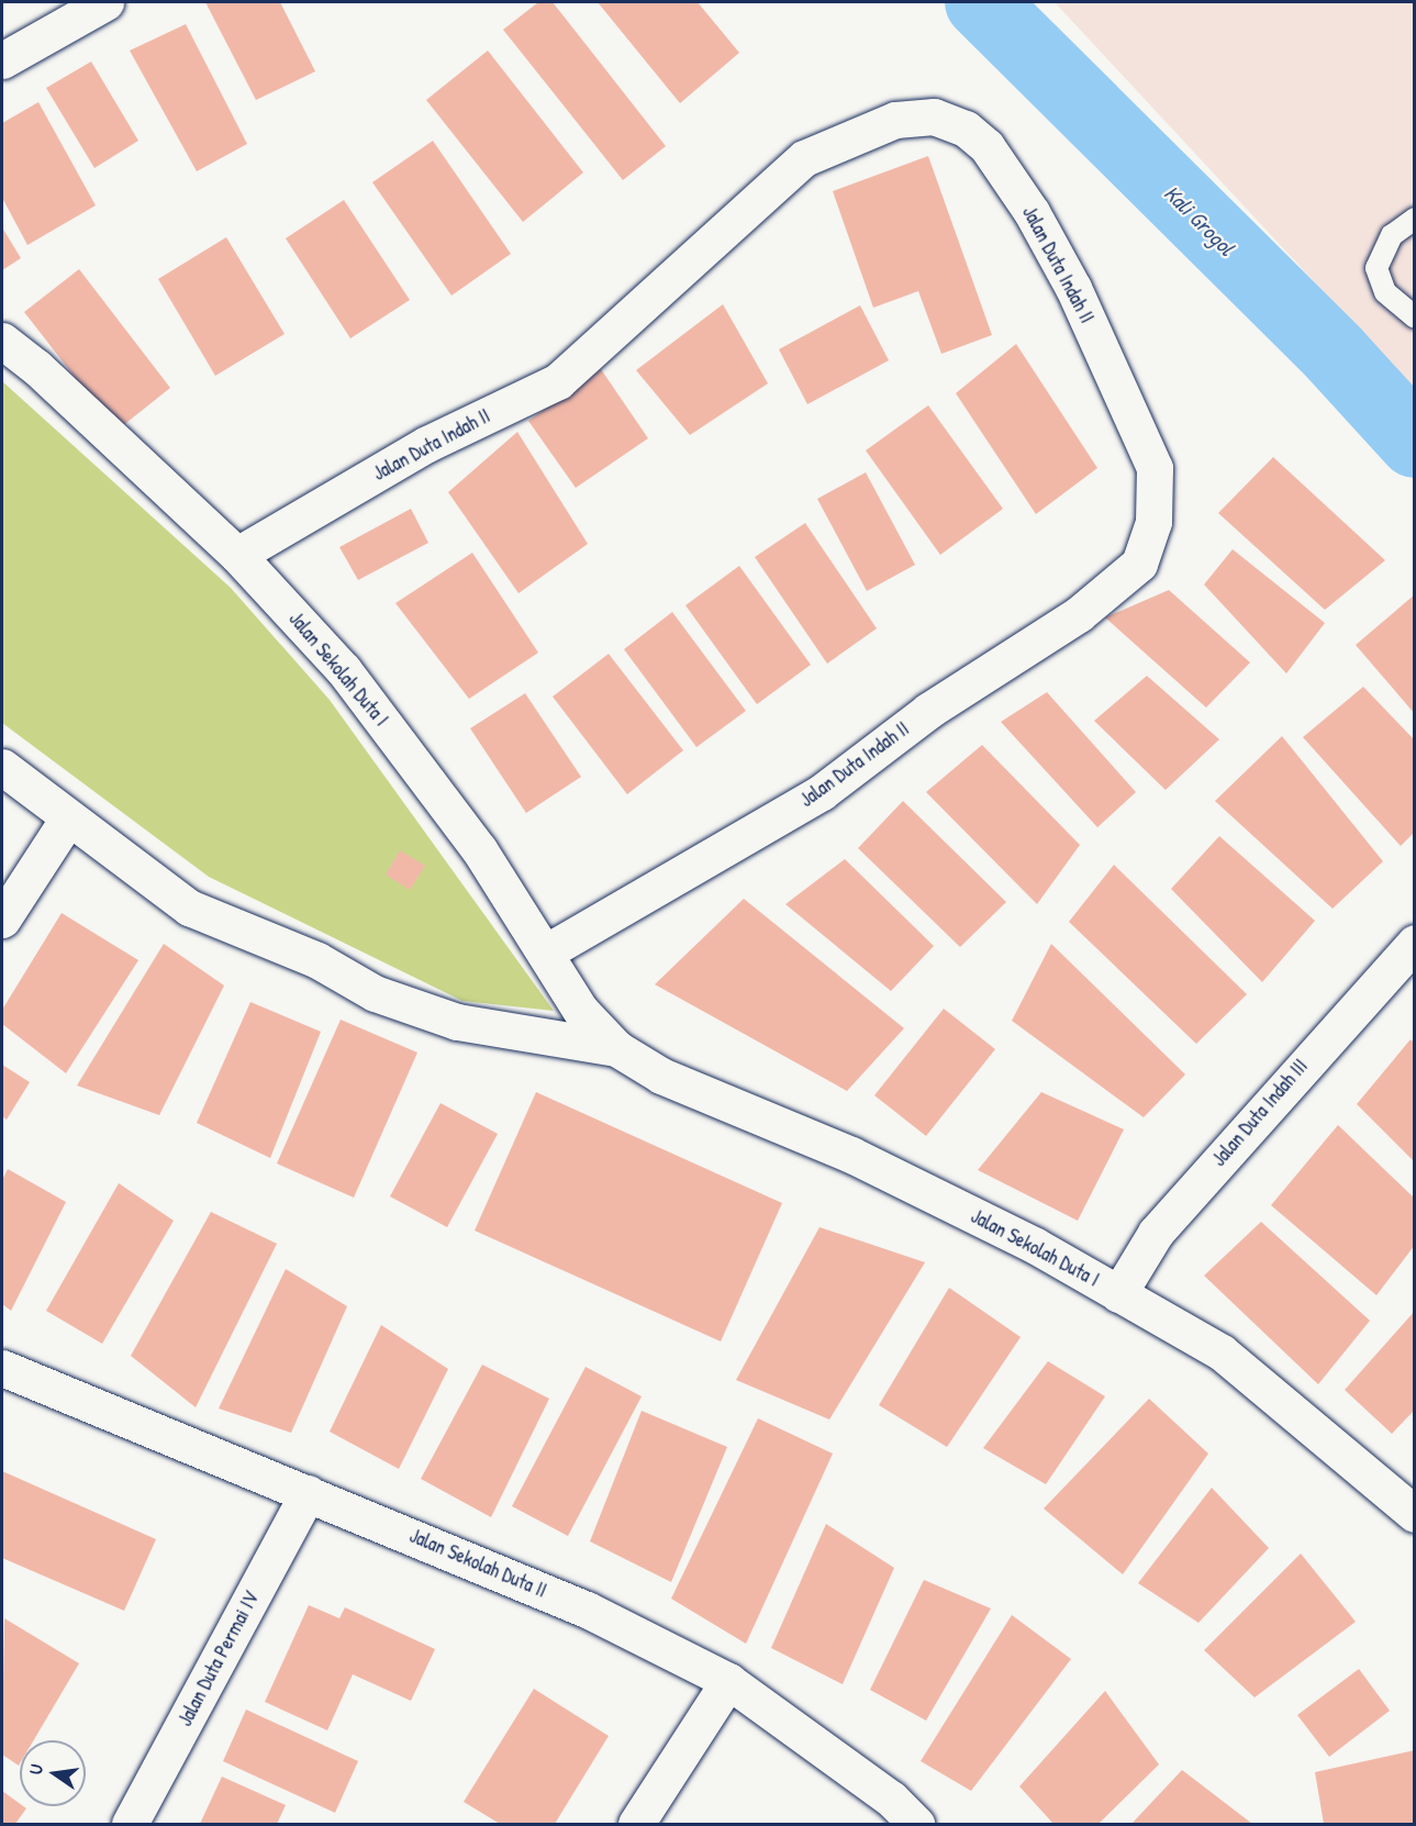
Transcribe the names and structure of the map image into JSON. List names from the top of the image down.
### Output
{
  "streets": {
    "street": [
      "Jalan Duta Indah II",
      "Jalan Sekolah Duta I",
      "Jalan Duta Indah III",
      "Jalan Sekolah Duta II",
      "Jalan Duta Permai IV"
    ]
  },
  "crossings": [
    ["Jalan Duta Indah II", "Jalan Sekolah Duta I"],
    ["Jalan Sekolah Duta I", "Jalan Duta Indah III"],
    ["Jalan Sekolah Duta II", "Jalan Duta Permai IV"]
  ],
  "water": ["Kali Grogol"],
  "north": "left"
}
